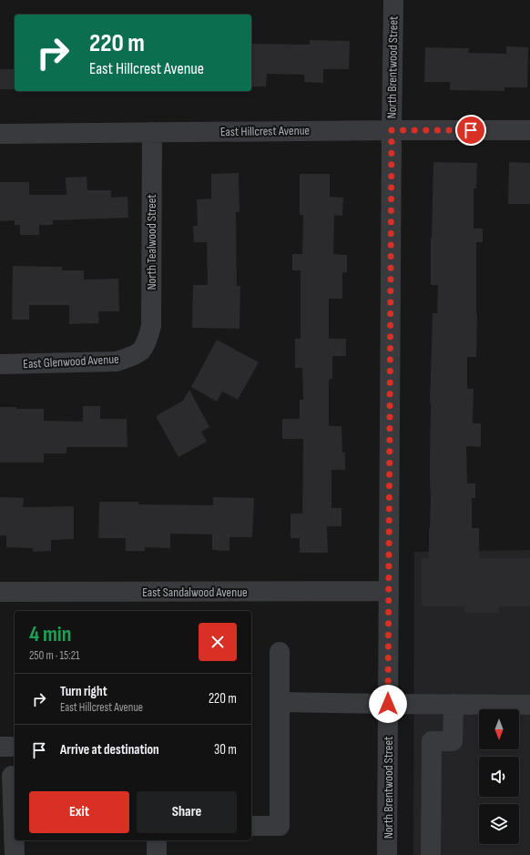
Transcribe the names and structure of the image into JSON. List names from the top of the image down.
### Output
{
  "streets": {
    "street": [
      "North Brentwood Street",
      "East Hillcrest Avenue",
      "North Tealwood Street",
      "East Glenwood Avenue",
      "East Sandalwood Avenue"
    ]
  },
  "crossings": [
    ["North Brentwood Street", "East Hillcrest Avenue"],
    ["North Brentwood Street", "East Sandalwood Avenue"],
    ["East Hillcrest Avenue", "North Tealwood Street"],
    ["North Tealwood Street", "East Glenwood Avenue"]
  ],
  "north": "bottom",
  "page": {
    "turn": ["220 m", "East Hillcrest Avenue"],
    "heading": ["4 min", "250 m · 15:21"],
    "list": [
      {
        "name": "Turn right",
        "note": "East Hillcrest Avenue",
        "value": "220 m"
      },
      {
        "name": "Arrive at destination",
        "value": "30 m"
      }
    ],
    "buttons": ["Exit", "Share"]
  }
}
